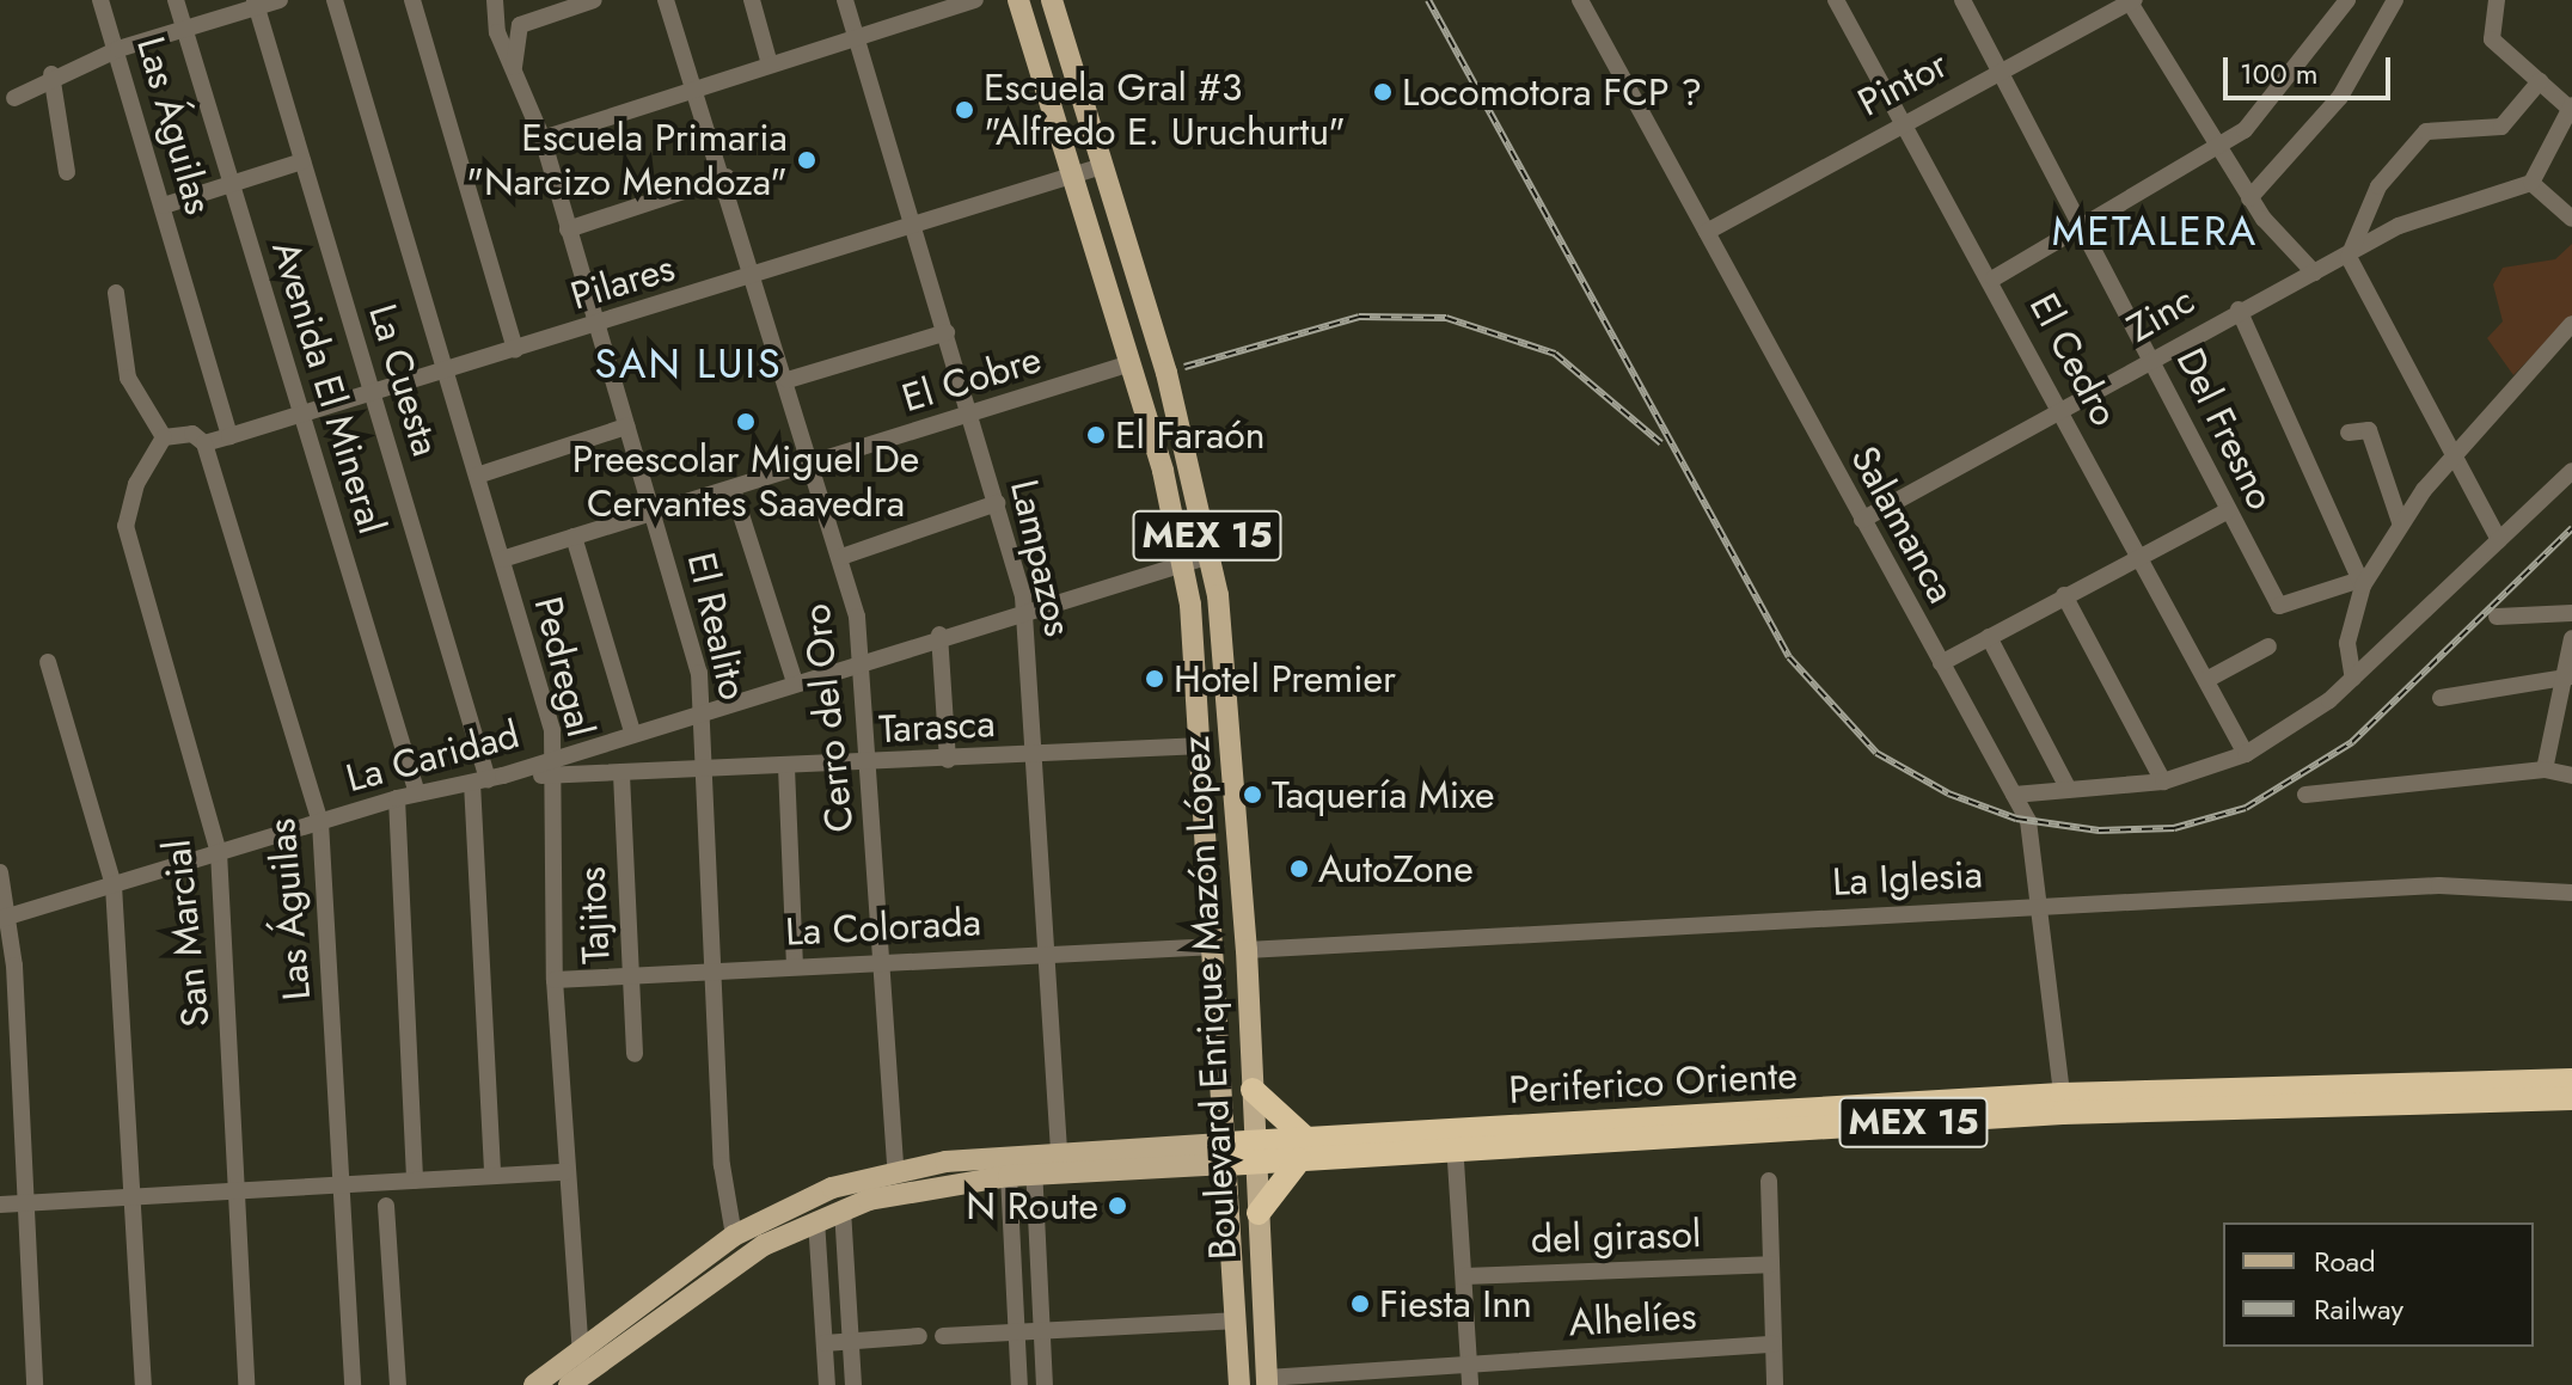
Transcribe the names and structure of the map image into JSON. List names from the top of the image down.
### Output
{
  "streets": {
    "highway": ["MEX 15", "Periferico Oriente"],
    "main road": ["Boulevard Enrique Mazón López"],
    "street": [
      "Pintor",
      "Las Águilas",
      "Pilares",
      "Zinc",
      "El Cedro",
      "El Cobre",
      "La Cuesta",
      "Avenida El Mineral",
      "Del Fresno",
      "Salamanca",
      "Lampazos",
      "El Realito",
      "Pedregal",
      "Cerro del Oro",
      "Tarasca",
      "La Caridad",
      "La Iglesia",
      "Tajitos",
      "La Colorada",
      "San Marcial",
      "del girasol",
      "Alhelíes"
    ]
  },
  "crossings": [
    ["Pintor", "El Cedro"],
    ["Pintor", "Del Fresno"],
    ["Pintor", "Salamanca"],
    ["Las Águilas", "Pilares"],
    ["Las Águilas", "La Caridad"],
    ["Pilares", "La Cuesta"],
    ["Pilares", "Avenida El Mineral"],
    ["Pilares", "Lampazos"],
    ["Pilares", "El Realito"],
    ["Pilares", "Pedregal"],
    ["Pilares", "Cerro del Oro"],
    ["Pilares", "San Marcial"],
    ["Pilares", "Boulevard Enrique Mazón López"],
    ["Zinc", "El Cedro"],
    ["Zinc", "Del Fresno"],
    ["Zinc", "Salamanca"],
    ["El Cobre", "Lampazos"],
    ["El Cobre", "El Realito"],
    ["El Cobre", "Pedregal"],
    ["El Cobre", "Cerro del Oro"],
    ["El Cobre", "Boulevard Enrique Mazón López"],
    ["La Cuesta", "La Caridad"],
    ["Avenida El Mineral", "La Caridad"],
    ["Salamanca", "La Iglesia"],
    ["Salamanca", "Periferico Oriente"],
    ["MEX 15", "Boulevard Enrique Mazón López"],
    ["MEX 15", "Periferico Oriente"],
    ["Lampazos", "Tarasca"],
    ["Lampazos", "La Caridad"],
    ["Lampazos", "La Colorada"],
    ["El Realito", "Tarasca"],
    ["El Realito", "La Caridad"],
    ["El Realito", "La Colorada"],
    ["Pedregal", "Tarasca"],
    ["Pedregal", "La Caridad"],
    ["Pedregal", "La Colorada"],
    ["Cerro del Oro", "Tarasca"],
    ["Cerro del Oro", "La Caridad"],
    ["Cerro del Oro", "La Colorada"],
    ["Tarasca", "La Caridad"],
    ["Tarasca", "Tajitos"],
    ["Tarasca", "Boulevard Enrique Mazón López"],
    ["La Caridad", "San Marcial"],
    ["La Caridad", "Boulevard Enrique Mazón López"],
    ["La Iglesia", "Boulevard Enrique Mazón López"],
    ["Tajitos", "La Colorada"],
    ["La Colorada", "Boulevard Enrique Mazón López"],
    ["Boulevard Enrique Mazón López", "Periferico Oriente"],
    ["Boulevard Enrique Mazón López", "Alhelíes"]
  ],
  "districts": ["METALERA", "SAN LUIS"],
  "places": [
    "Locomotora FCP ?",
    "Escuela Gral #3 \"Alfredo E. Uruchurtu\"",
    "Escuela Primaria \"Narcizo Mendoza\"",
    "Preescolar Miguel De Cervantes Saavedra",
    "El Faraón",
    "Hotel Premier",
    "Taquería Mixe",
    "AutoZone",
    "N Route",
    "Fiesta Inn"
  ],
  "legend": ["Road", "Railway"],
  "scale_bar": "100 m"
}
